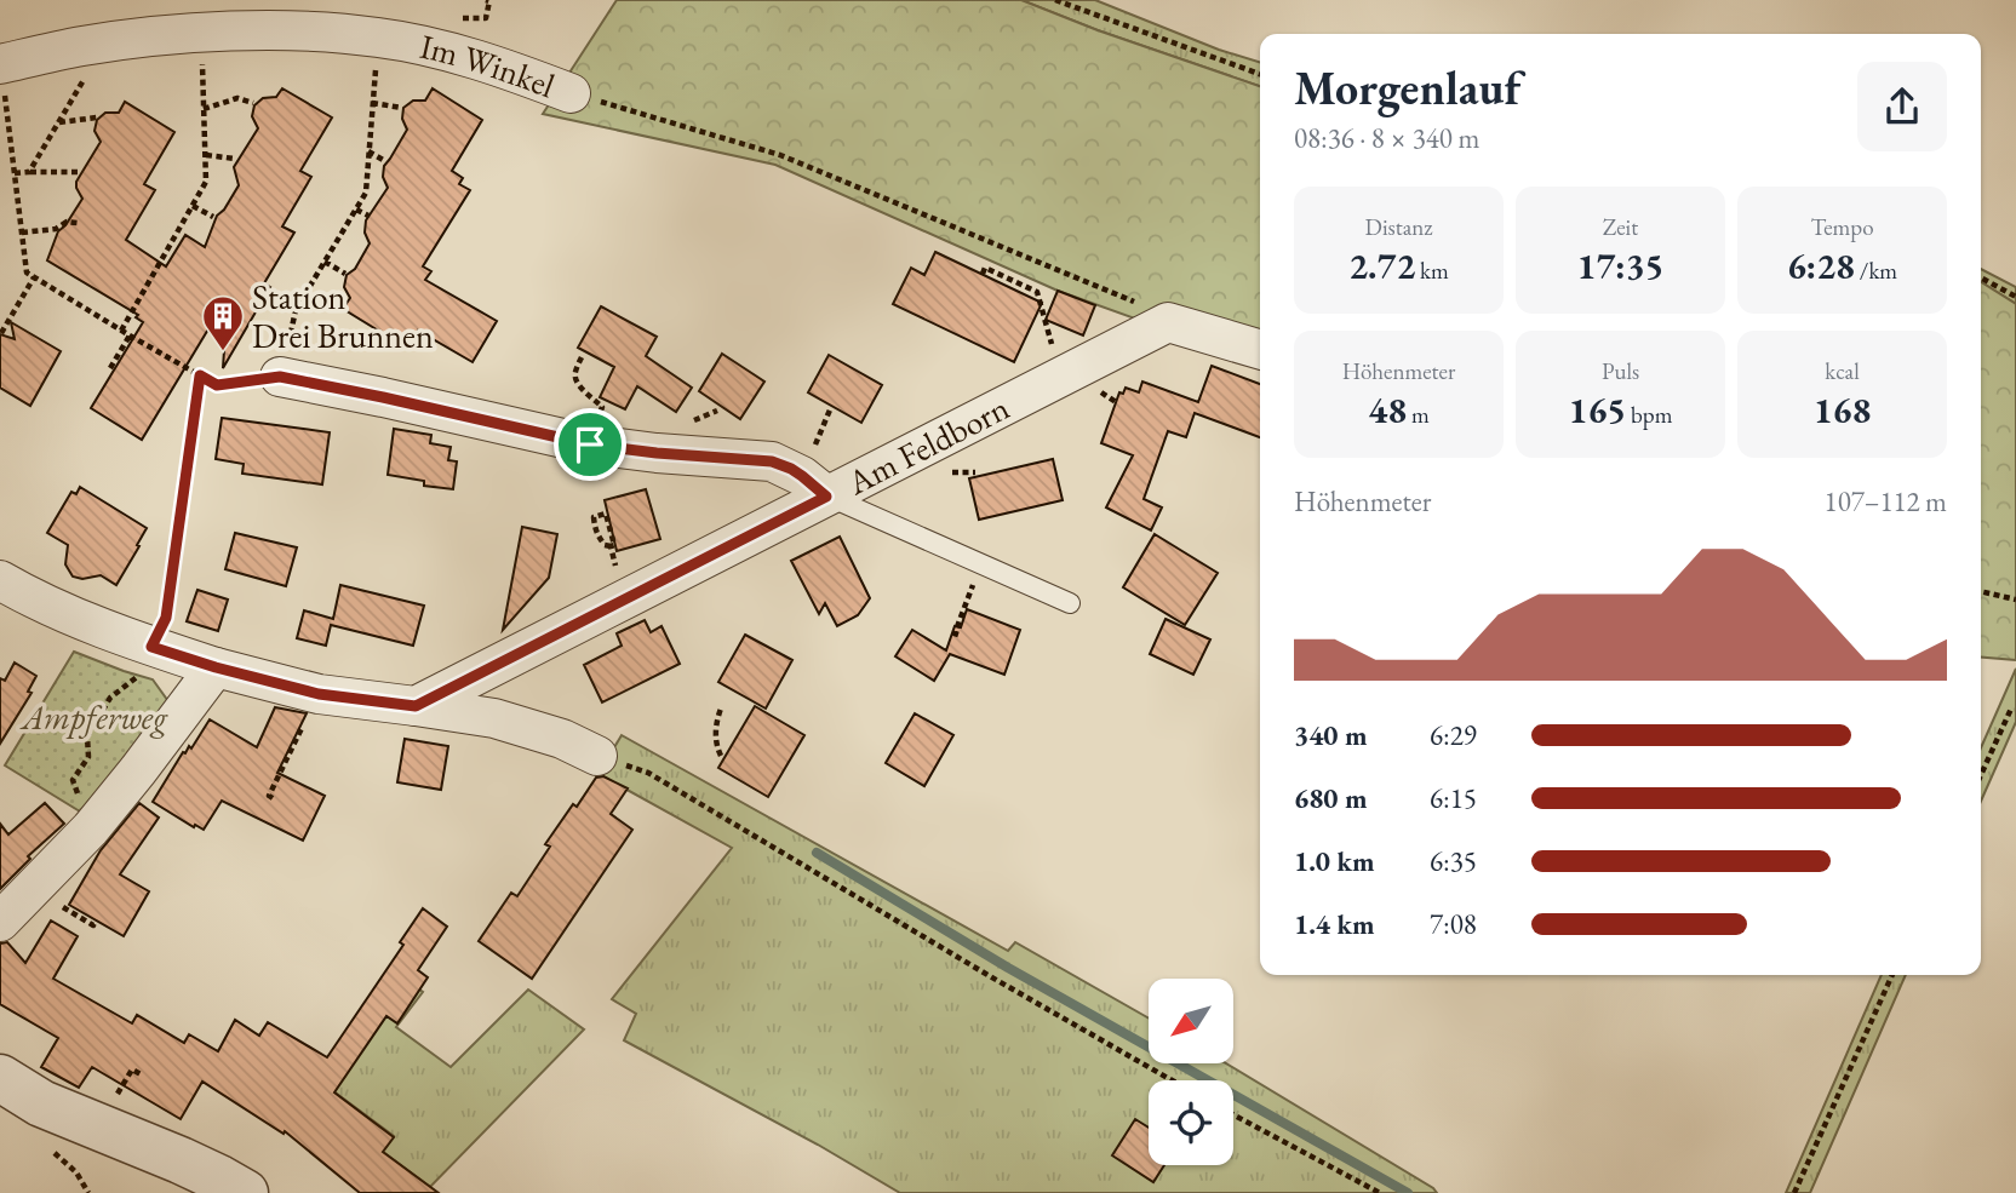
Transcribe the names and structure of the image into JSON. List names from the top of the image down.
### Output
{
  "streets": {
    "street": ["Im Winkel", "Am Feldborn"]
  },
  "parks": ["Ampferweg"],
  "places": {
    "building": ["Station Drei Brunnen"]
  },
  "north": "bottom left",
  "page": {
    "heading": ["Morgenlauf", "08:36 · 8 × 340 m"],
    "stats": [
      ["Distanz", "2.72 km"],
      ["Zeit", "17:35"],
      ["Tempo", "6:28 /km"],
      ["Höhenmeter", "48 m"],
      ["Puls", "165 bpm"],
      ["kcal", "168"]
    ],
    "chart": ["Höhenmeter", "107–112 m"],
    "list": [
      {
        "name": "340 m",
        "note": "6:29"
      },
      {
        "name": "680 m",
        "note": "6:15"
      },
      {
        "name": "1.0 km",
        "note": "6:35"
      },
      {
        "name": "1.4 km",
        "note": "7:08"
      }
    ]
  }
}
